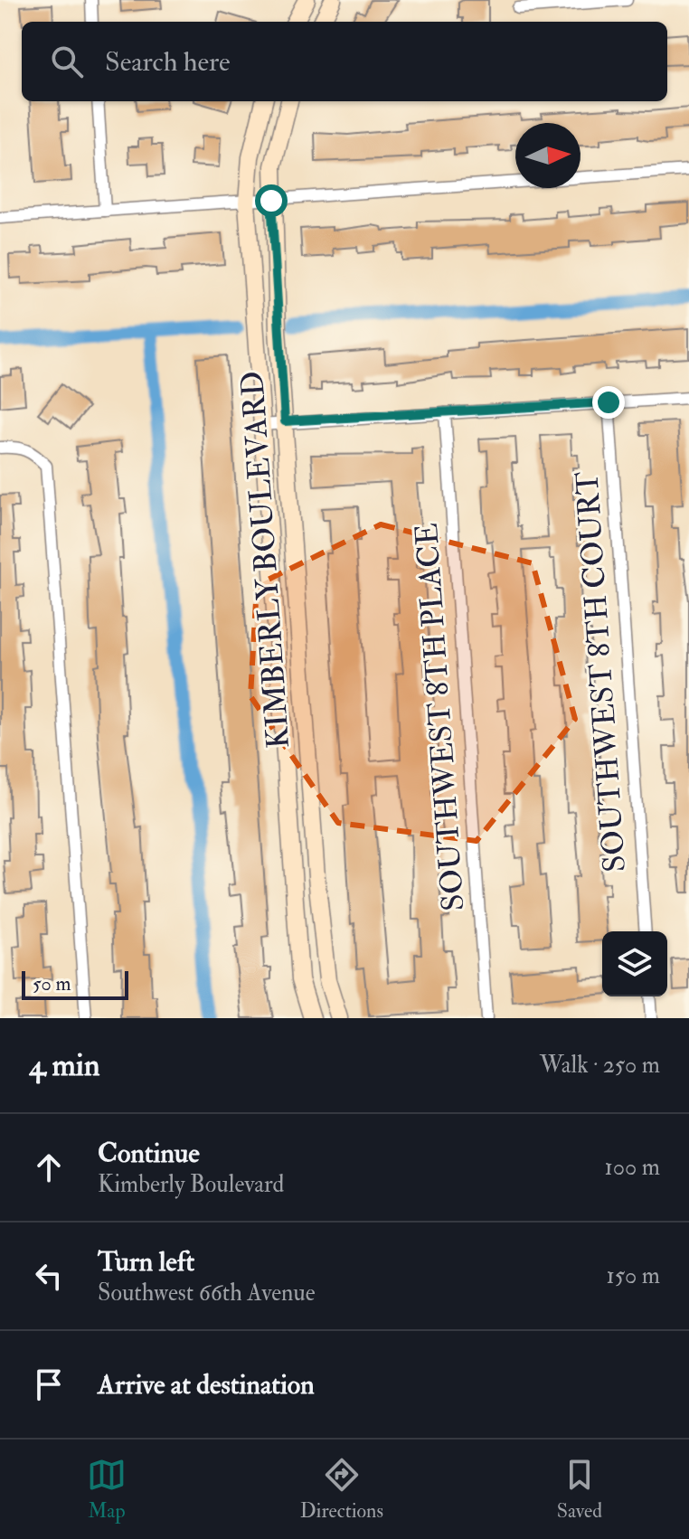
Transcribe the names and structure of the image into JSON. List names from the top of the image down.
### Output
{
  "streets": {
    "street": ["KIMBERLY BOULEVARD", "SOUTHWEST 8TH COURT", "SOUTHWEST 8TH PLACE"]
  },
  "scale_bar": "50 m",
  "north": "right",
  "page": {
    "search": "Search here",
    "scale": "50 m",
    "heading": ["4 min", "Walk · 250 m"],
    "list": [
      ["Continue", "Kimberly Boulevard", "100 m"],
      ["Turn left", "Southwest 66th Avenue", "150 m"],
      "Arrive at destination"
    ],
    "nav": ["Map", "Directions", "Saved"]
  }
}
